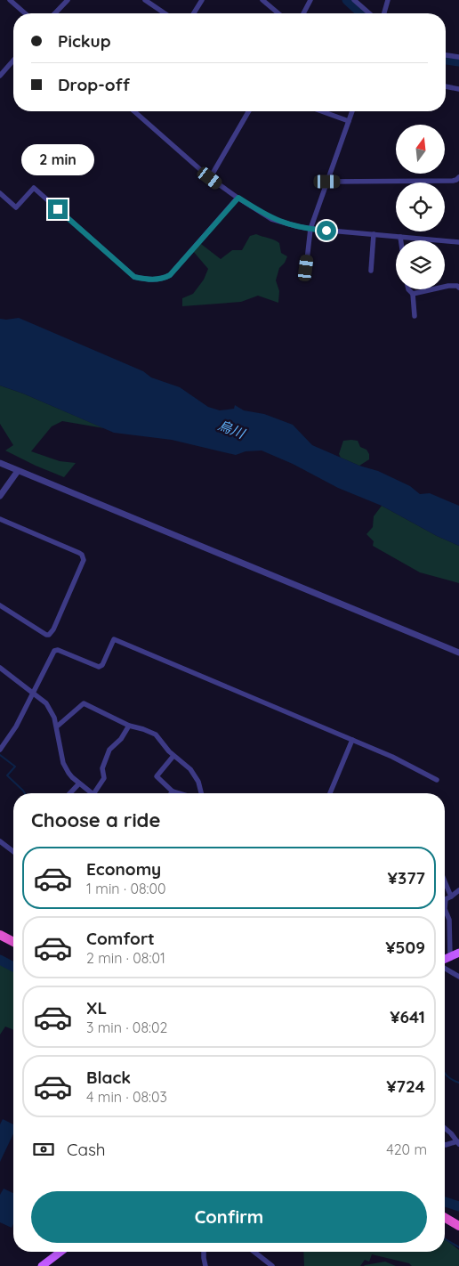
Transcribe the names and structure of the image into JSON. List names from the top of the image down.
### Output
{
  "water": ["烏川"],
  "north": "top",
  "page": {
    "banner": ["Pickup", "Drop-off"],
    "bubble": "2 min",
    "heading": "Choose a ride",
    "list": [
      {
        "name": "Economy",
        "note": "1 min · 08:00",
        "value": "¥377"
      },
      {
        "name": "Comfort",
        "note": "2 min · 08:01",
        "value": "¥509"
      },
      {
        "name": "XL",
        "note": "3 min · 08:02",
        "value": "¥641"
      },
      {
        "name": "Black",
        "note": "4 min · 08:03",
        "value": "¥724"
      }
    ],
    "pay": ["Cash", "420 m"],
    "buttons": "Confirm"
  }
}
